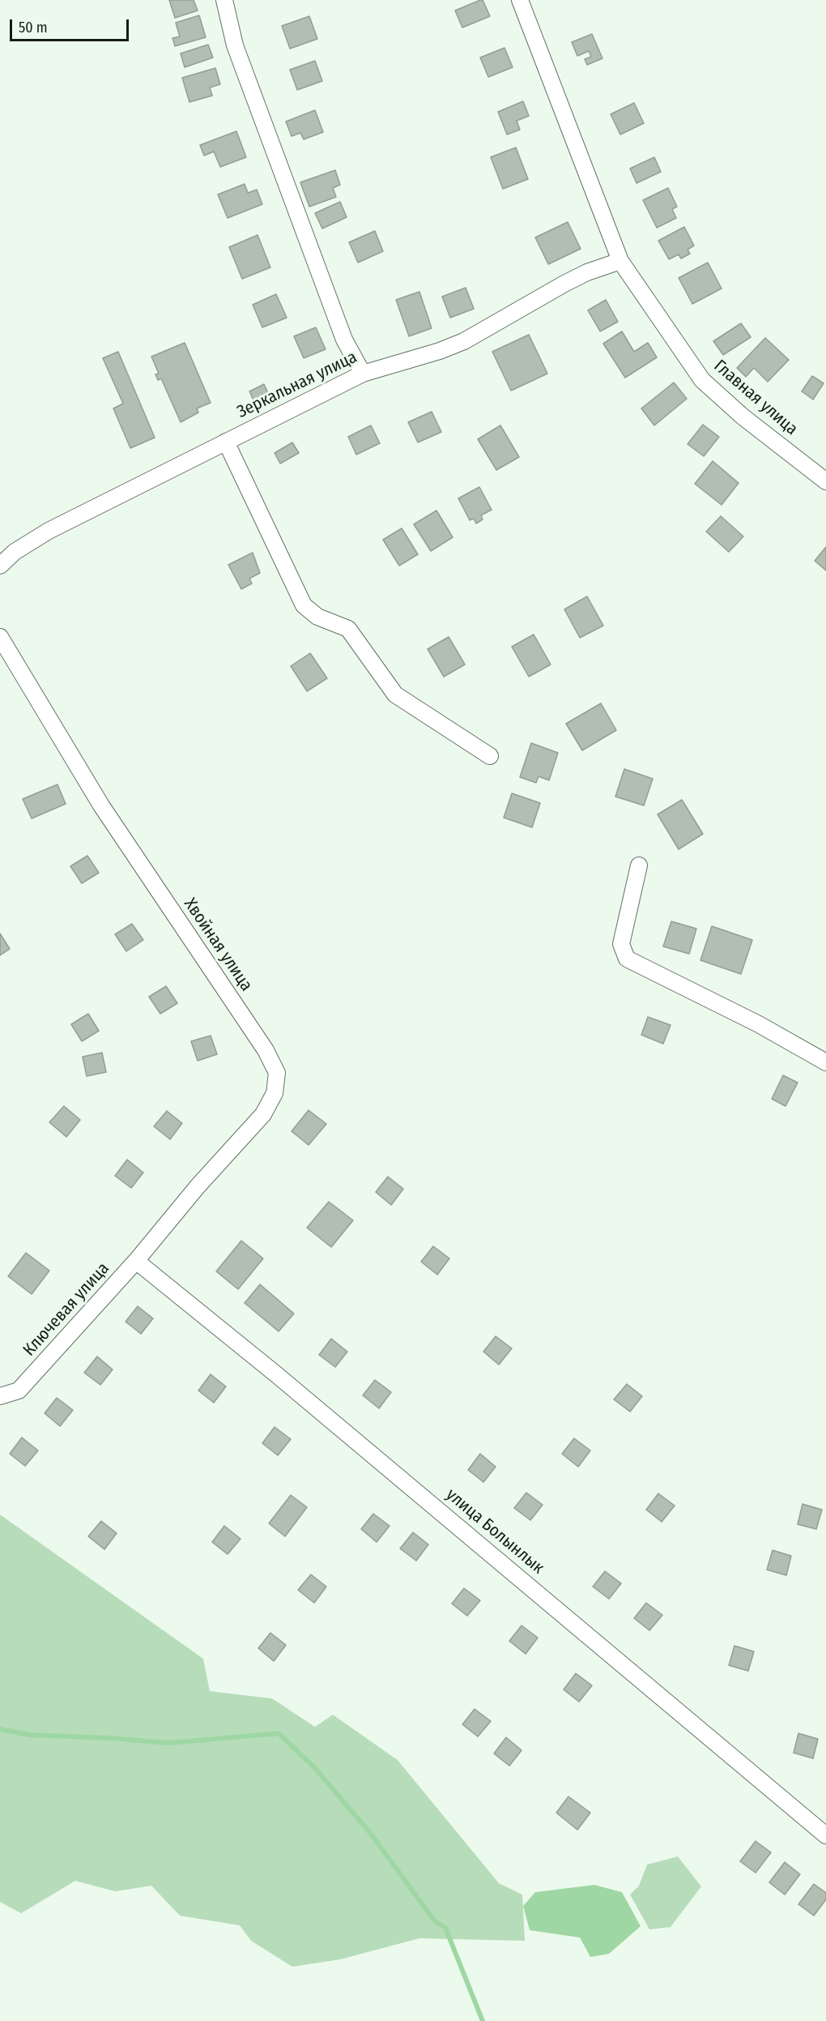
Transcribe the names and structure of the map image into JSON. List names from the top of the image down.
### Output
{
  "streets": {
    "street": [
      "Зеркальная улица",
      "Главная улица",
      "Хвойная улица",
      "Ключевая улица",
      "улица Болынлык"
    ]
  },
  "crossings": [
    ["Зеркальная улица", "Главная улица"],
    ["Хвойная улица", "Ключевая улица"],
    ["Хвойная улица", "улица Болынлык"],
    ["Ключевая улица", "улица Болынлык"]
  ],
  "scale_bar": "50 m"
}
